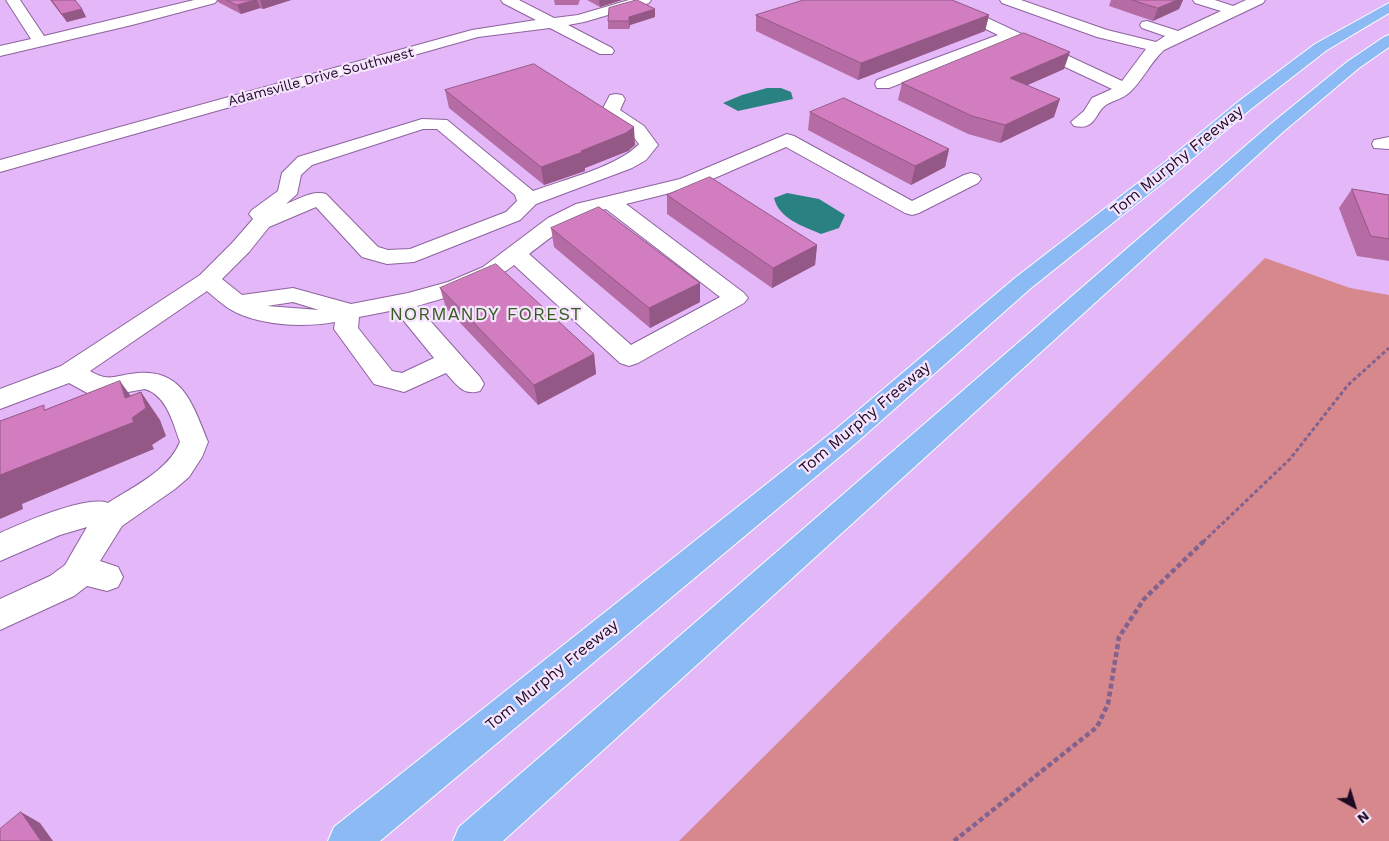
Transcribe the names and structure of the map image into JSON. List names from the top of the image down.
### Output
{
  "streets": {
    "highway": ["Tom Murphy Freeway"],
    "street": ["Adamsville Drive Southwest"]
  },
  "districts": ["NORMANDY FOREST"],
  "north": "bottom right"
}
